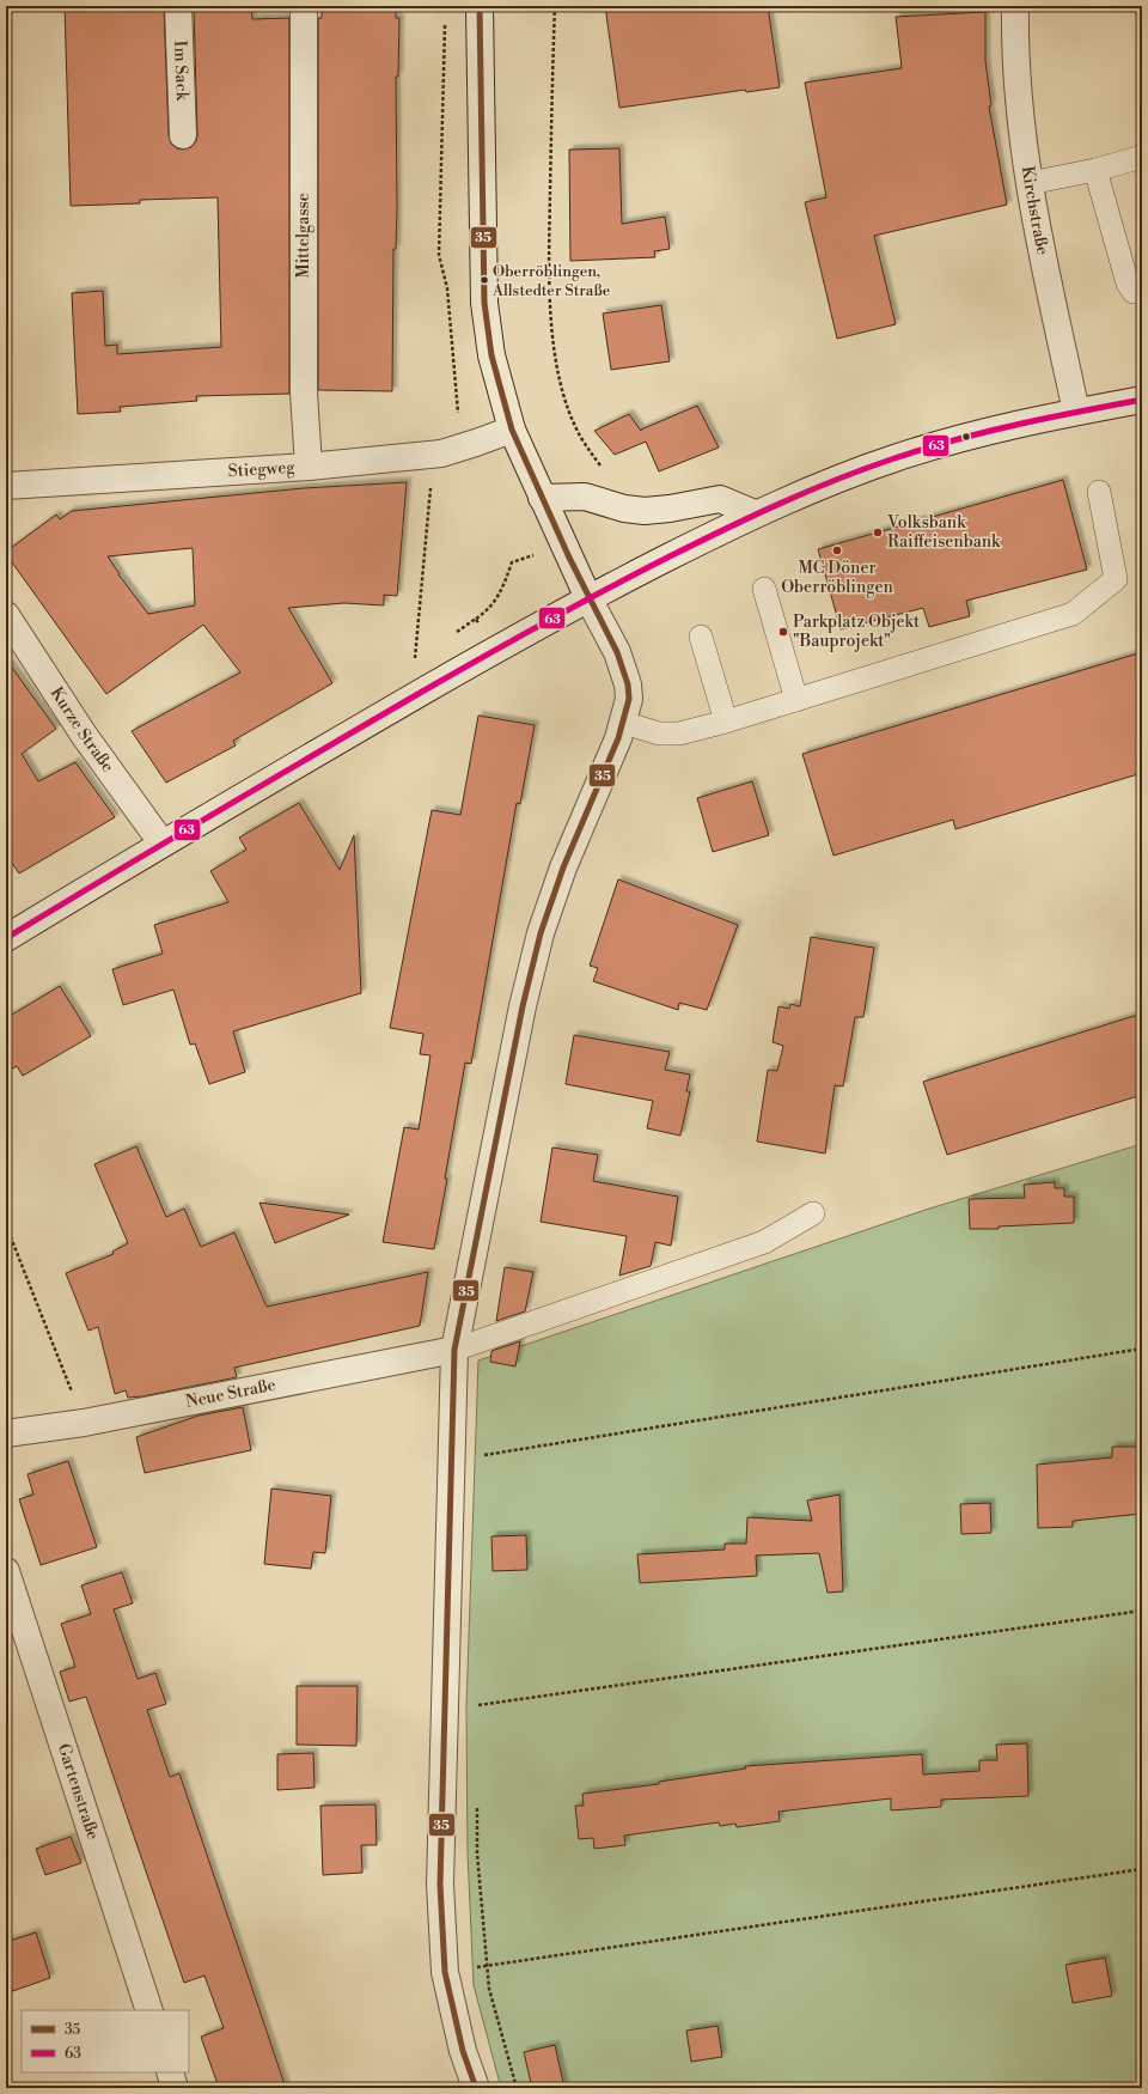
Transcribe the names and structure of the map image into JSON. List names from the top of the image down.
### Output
{
  "streets": {
    "street": [
      "Im Sack",
      "Kirchstraße",
      "Mittelgasse",
      "Stiegweg",
      "Kurze Straße",
      "Neue Straße",
      "Gartenstraße"
    ]
  },
  "crossings": [
    ["Mittelgasse", "Stiegweg"]
  ],
  "places": [
    "Oberröblingen, Allstedter Straße",
    "Volksbank Raiffeisenbank",
    "MC Döner Oberröblingen",
    "Parkplatz Objekt \"Bauprojekt\""
  ],
  "lines": ["transit line 35", "transit line 63"],
  "legend": ["35", "63"]
}
